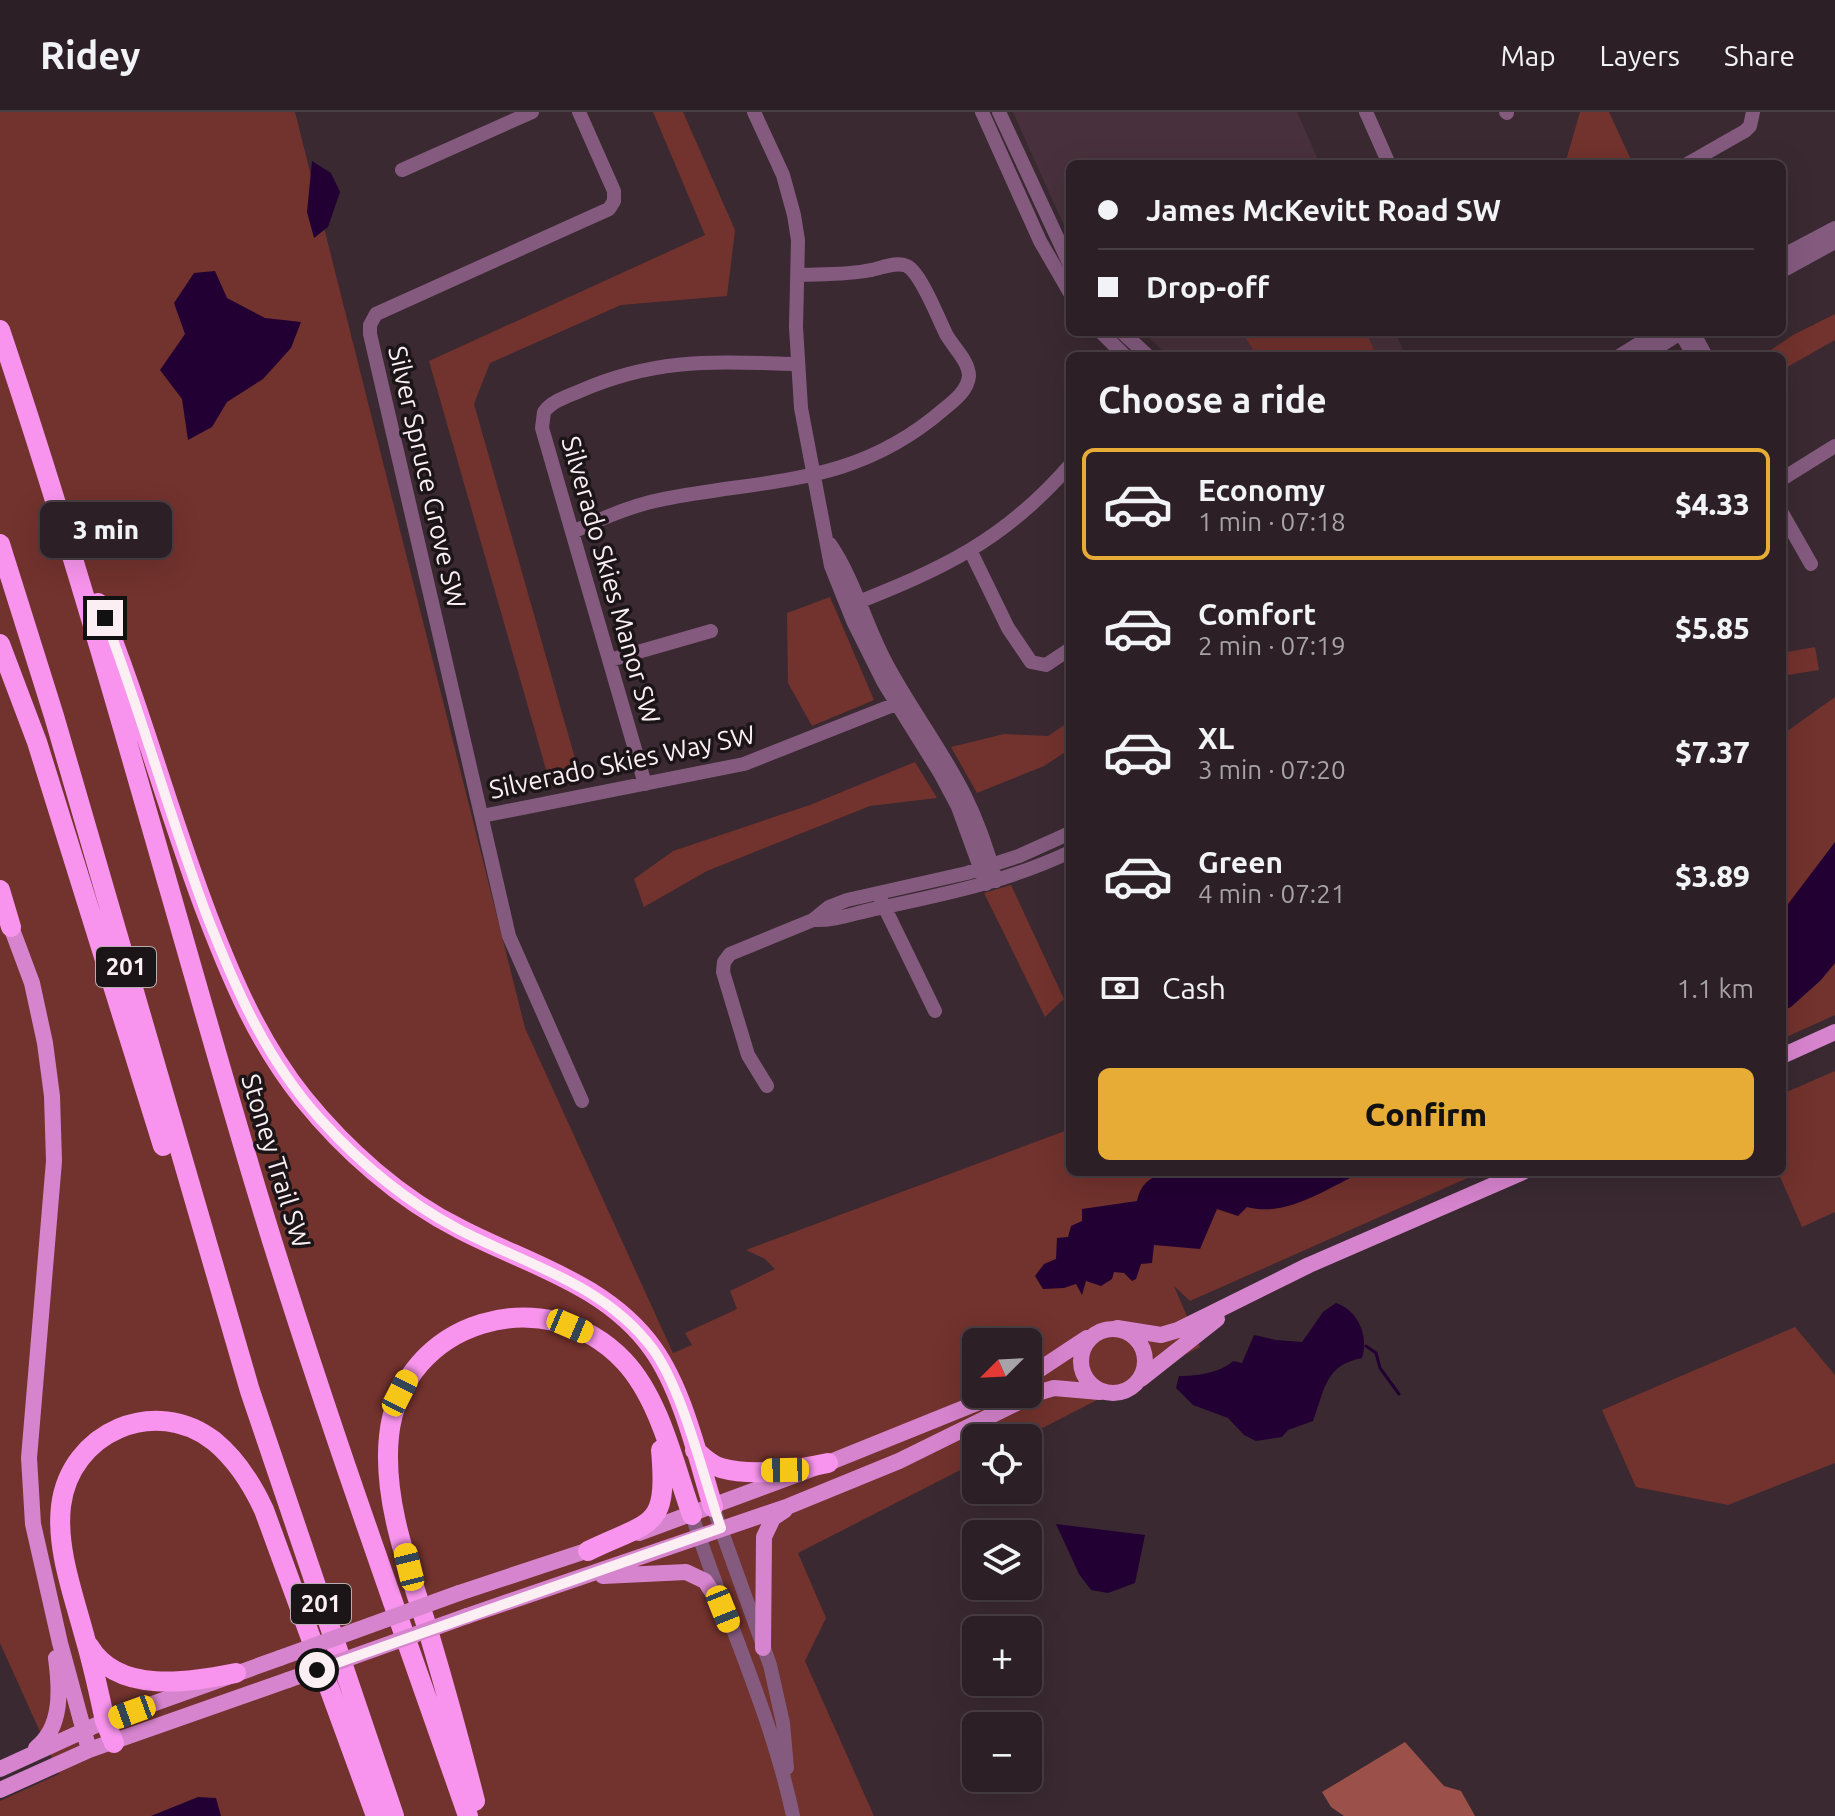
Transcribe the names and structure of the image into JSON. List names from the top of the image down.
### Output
{
  "streets": {
    "highway": ["201", "Stoney Trail SW"],
    "street": ["Silver Spruce Grove SW", "Silverado Skies Manor SW", "Silverado Skies Way SW"]
  },
  "crossings": [
    ["Silver Spruce Grove SW", "Silverado Skies Way SW"],
    ["Silverado Skies Manor SW", "Silverado Skies Way SW"]
  ],
  "north": "bottom left",
  "page": {
    "header": "Ridey",
    "nav": ["Map", "Layers", "Share"],
    "banner": ["James McKevitt Road SW", "Drop-off"],
    "heading": "Choose a ride",
    "list": [
      {
        "name": "Economy",
        "note": "1 min · 07:18",
        "value": "$4.33"
      },
      {
        "name": "Comfort",
        "note": "2 min · 07:19",
        "value": "$5.85"
      },
      {
        "name": "XL",
        "note": "3 min · 07:20",
        "value": "$7.37"
      },
      {
        "name": "Green",
        "note": "4 min · 07:21",
        "value": "$3.89"
      }
    ],
    "bubble": "3 min",
    "pay": ["Cash", "1.1 km"],
    "buttons": "Confirm",
    "map_buttons": ["+", "−"]
  }
}
